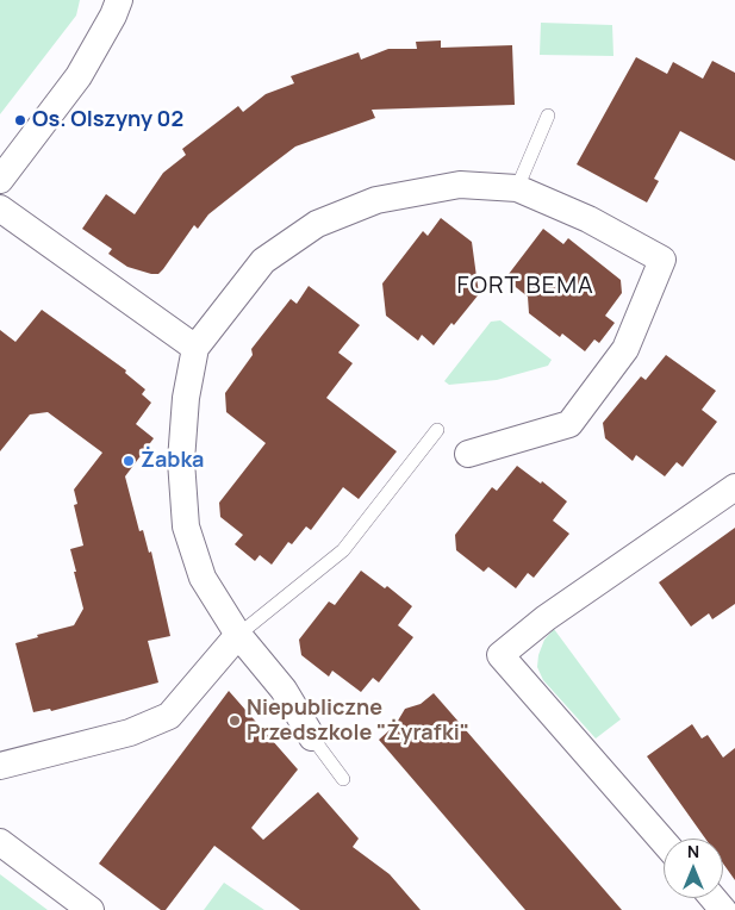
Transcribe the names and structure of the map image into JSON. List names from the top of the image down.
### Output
{
  "districts": ["FORT BEMA"],
  "places": ["Os. Olszyny 02", "Żabka", "Niepubliczne Przedszkole \"Żyrafki\""],
  "north": "top"
}
